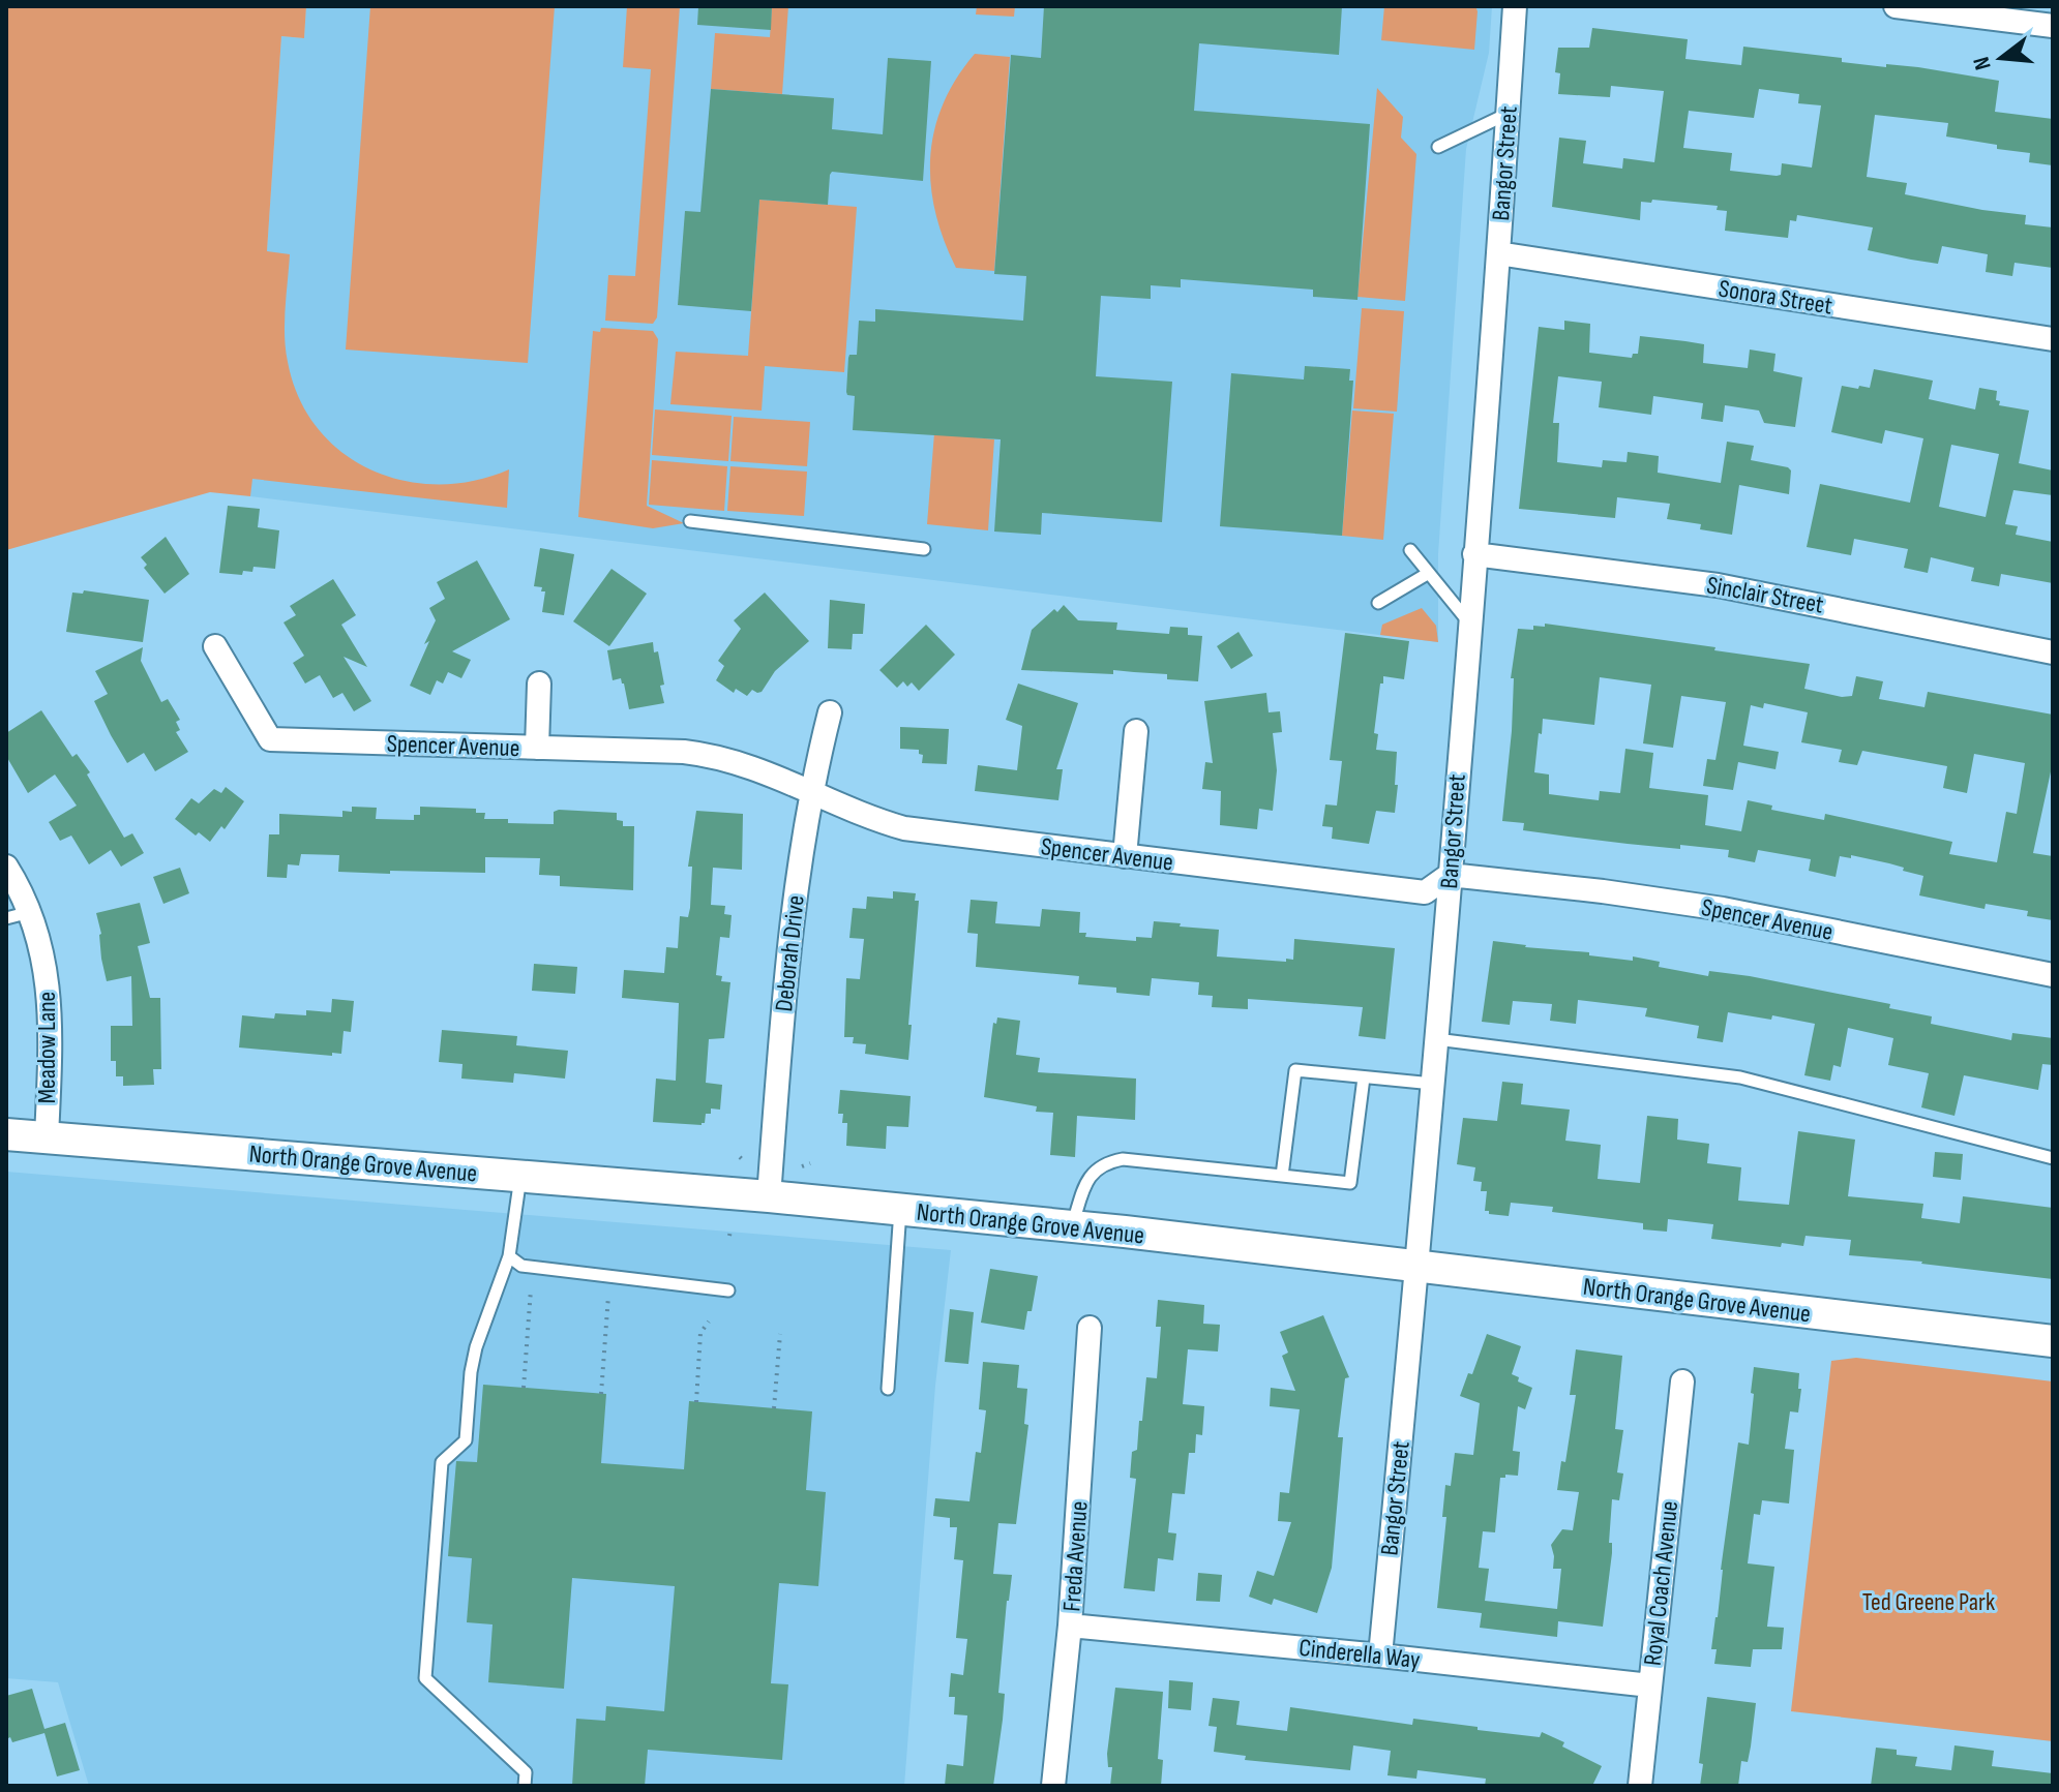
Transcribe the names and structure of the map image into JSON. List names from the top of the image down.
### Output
{
  "streets": {
    "main road": ["North Orange Grove Avenue"],
    "street": [
      "Bangor Street",
      "Sonora Street",
      "Sinclair Street",
      "Spencer Avenue",
      "Deborah Drive",
      "Meadow Lane",
      "Freda Avenue",
      "Royal Coach Avenue",
      "Cinderella Way"
    ]
  },
  "crossings": [
    ["Bangor Street", "Sonora Street"],
    ["Bangor Street", "Sinclair Street"],
    ["Bangor Street", "Spencer Avenue"],
    ["Bangor Street", "North Orange Grove Avenue"],
    ["Bangor Street", "Cinderella Way"],
    ["Spencer Avenue", "Deborah Drive"],
    ["Deborah Drive", "North Orange Grove Avenue"],
    ["Meadow Lane", "North Orange Grove Avenue"],
    ["Freda Avenue", "Cinderella Way"],
    ["Royal Coach Avenue", "Cinderella Way"]
  ],
  "parks": ["Ted Greene Park"],
  "north": "left"
}
